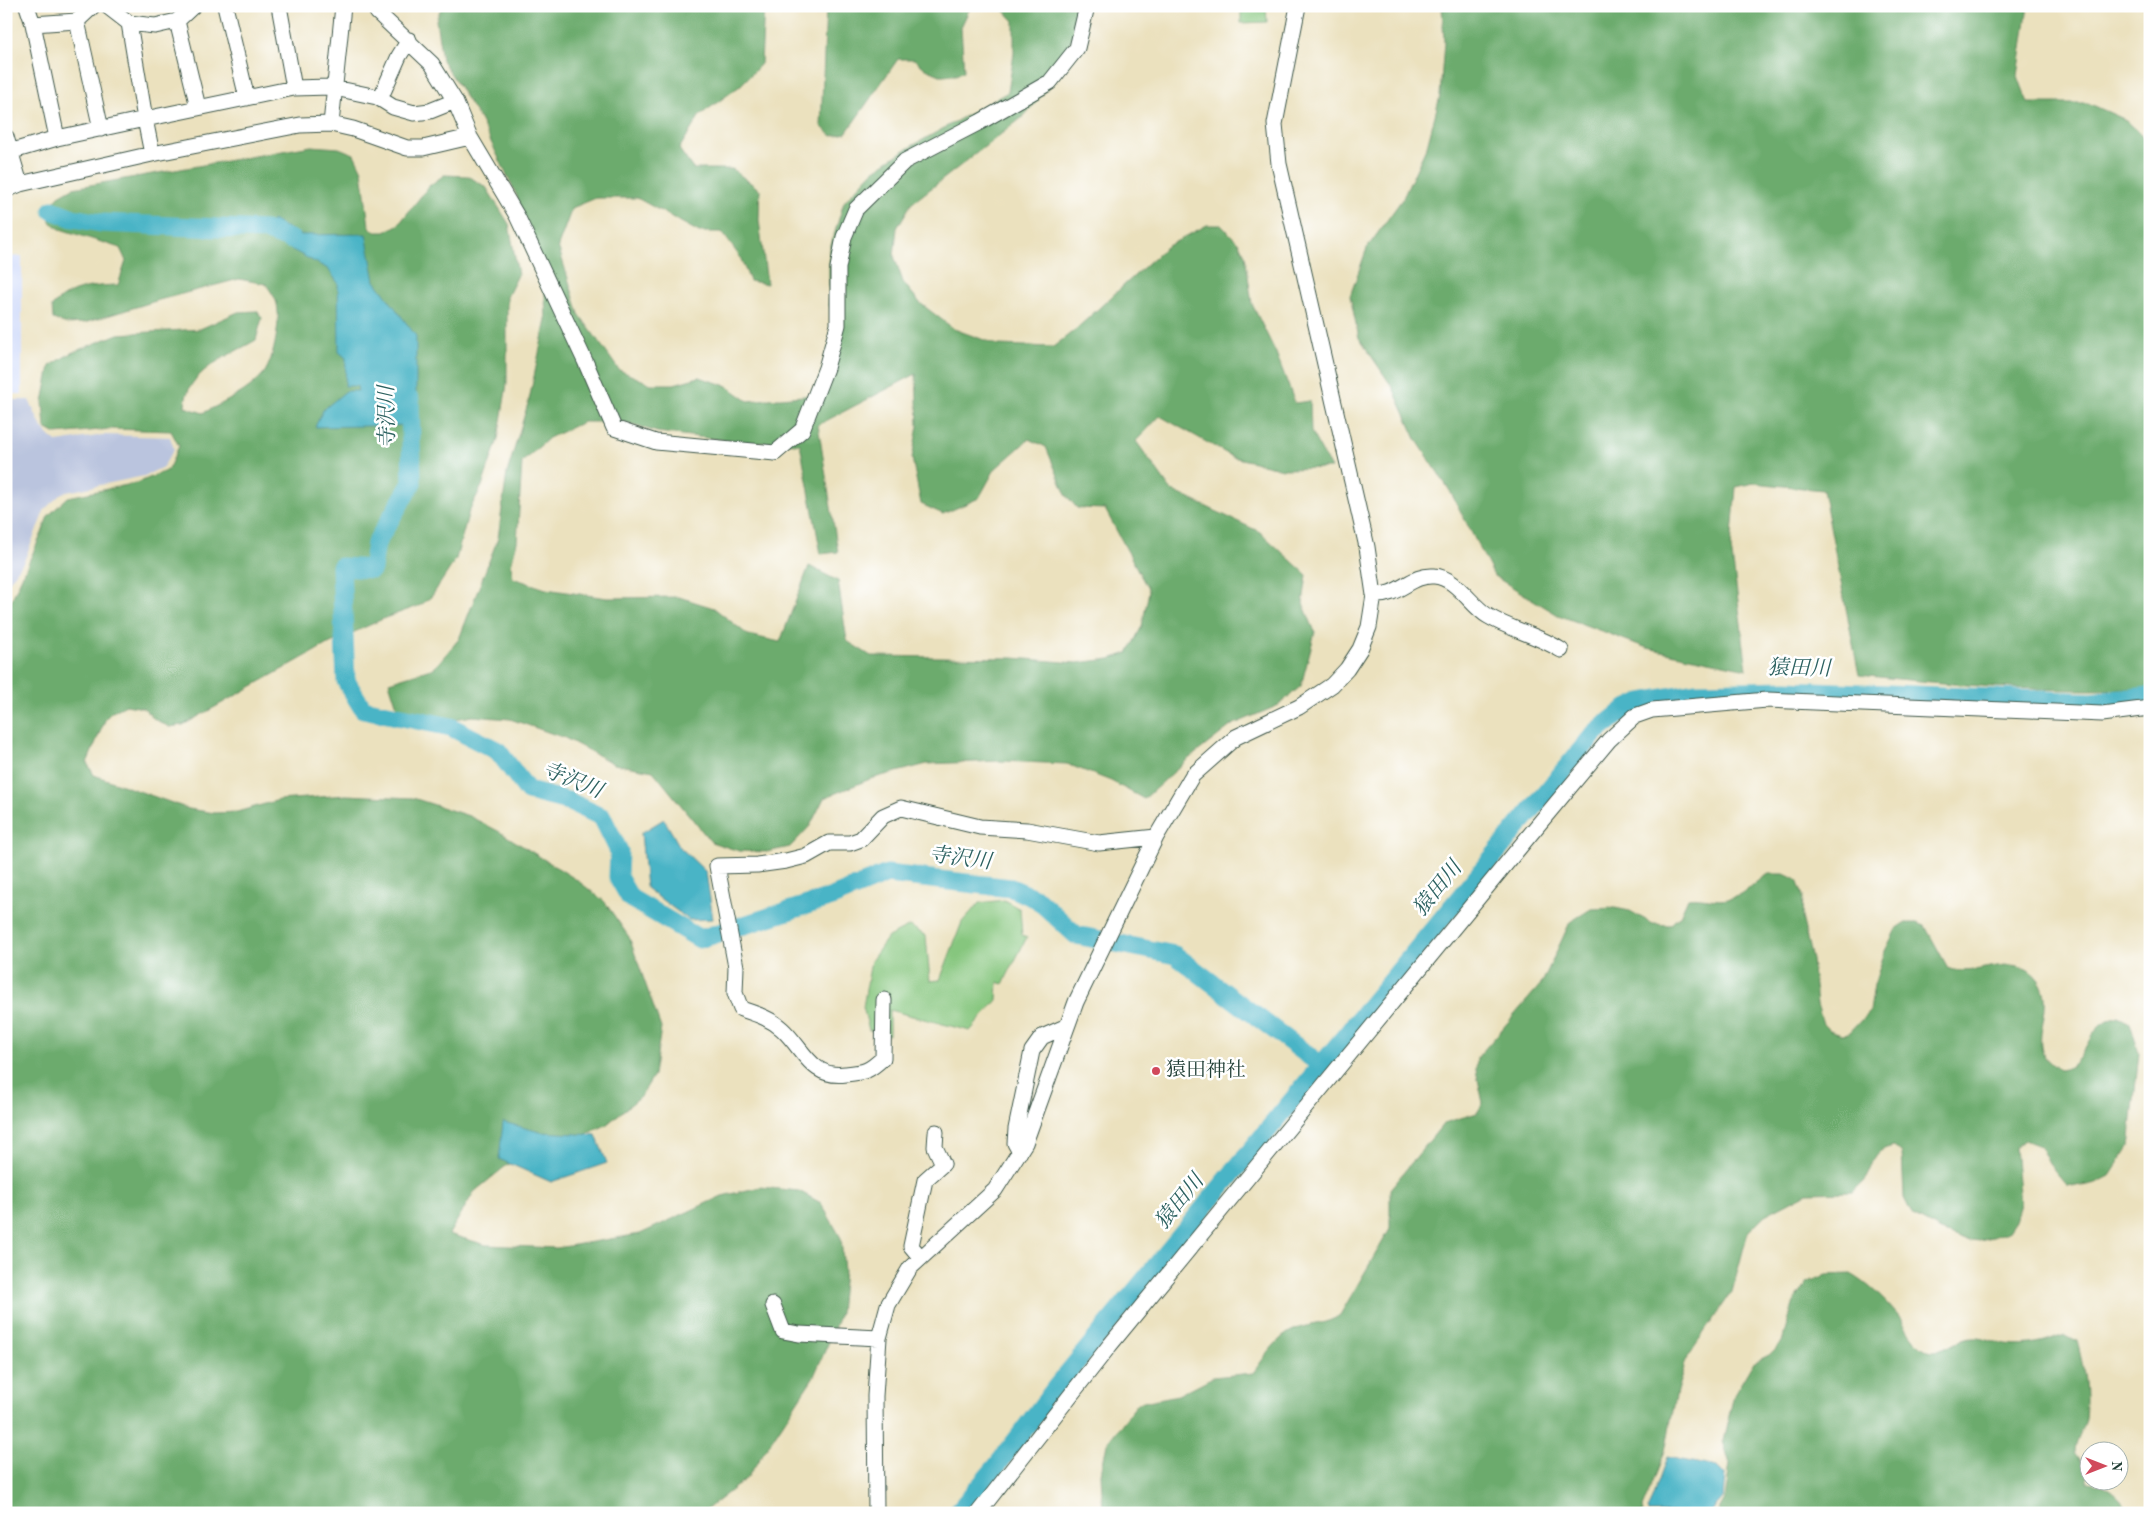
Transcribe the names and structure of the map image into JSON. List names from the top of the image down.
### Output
{
  "water": ["寺沢川", "猿田川"],
  "places": ["猿田神社"],
  "north": "right"
}
